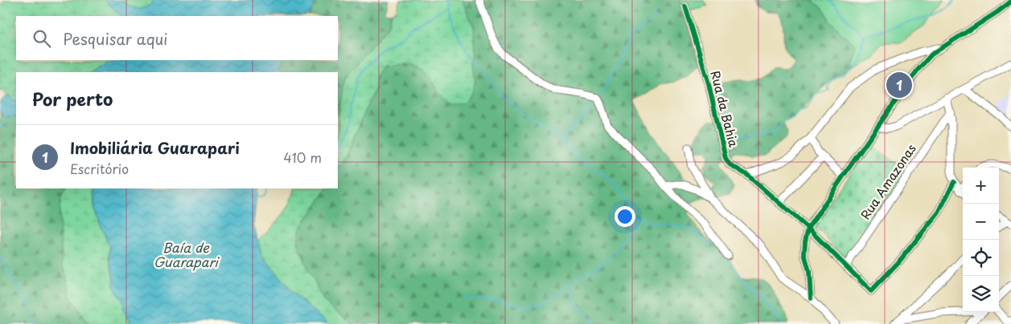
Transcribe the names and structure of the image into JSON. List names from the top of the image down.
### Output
{
  "streets": {
    "street": ["Rua da Bahia", "Rua Amazonas"]
  },
  "crossings": [
    ["Rua da Bahia", "Rua Amazonas"]
  ],
  "water": ["Baía de Guarapari"],
  "page": {
    "search": "Pesquisar aqui",
    "pins": "1",
    "heading": "Por perto",
    "list": [
      {
        "mark": "1",
        "name": "Imobiliária Guarapari",
        "note": "Escritório",
        "value": "410 m"
      }
    ],
    "map_buttons": ["+", "−"]
  }
}
